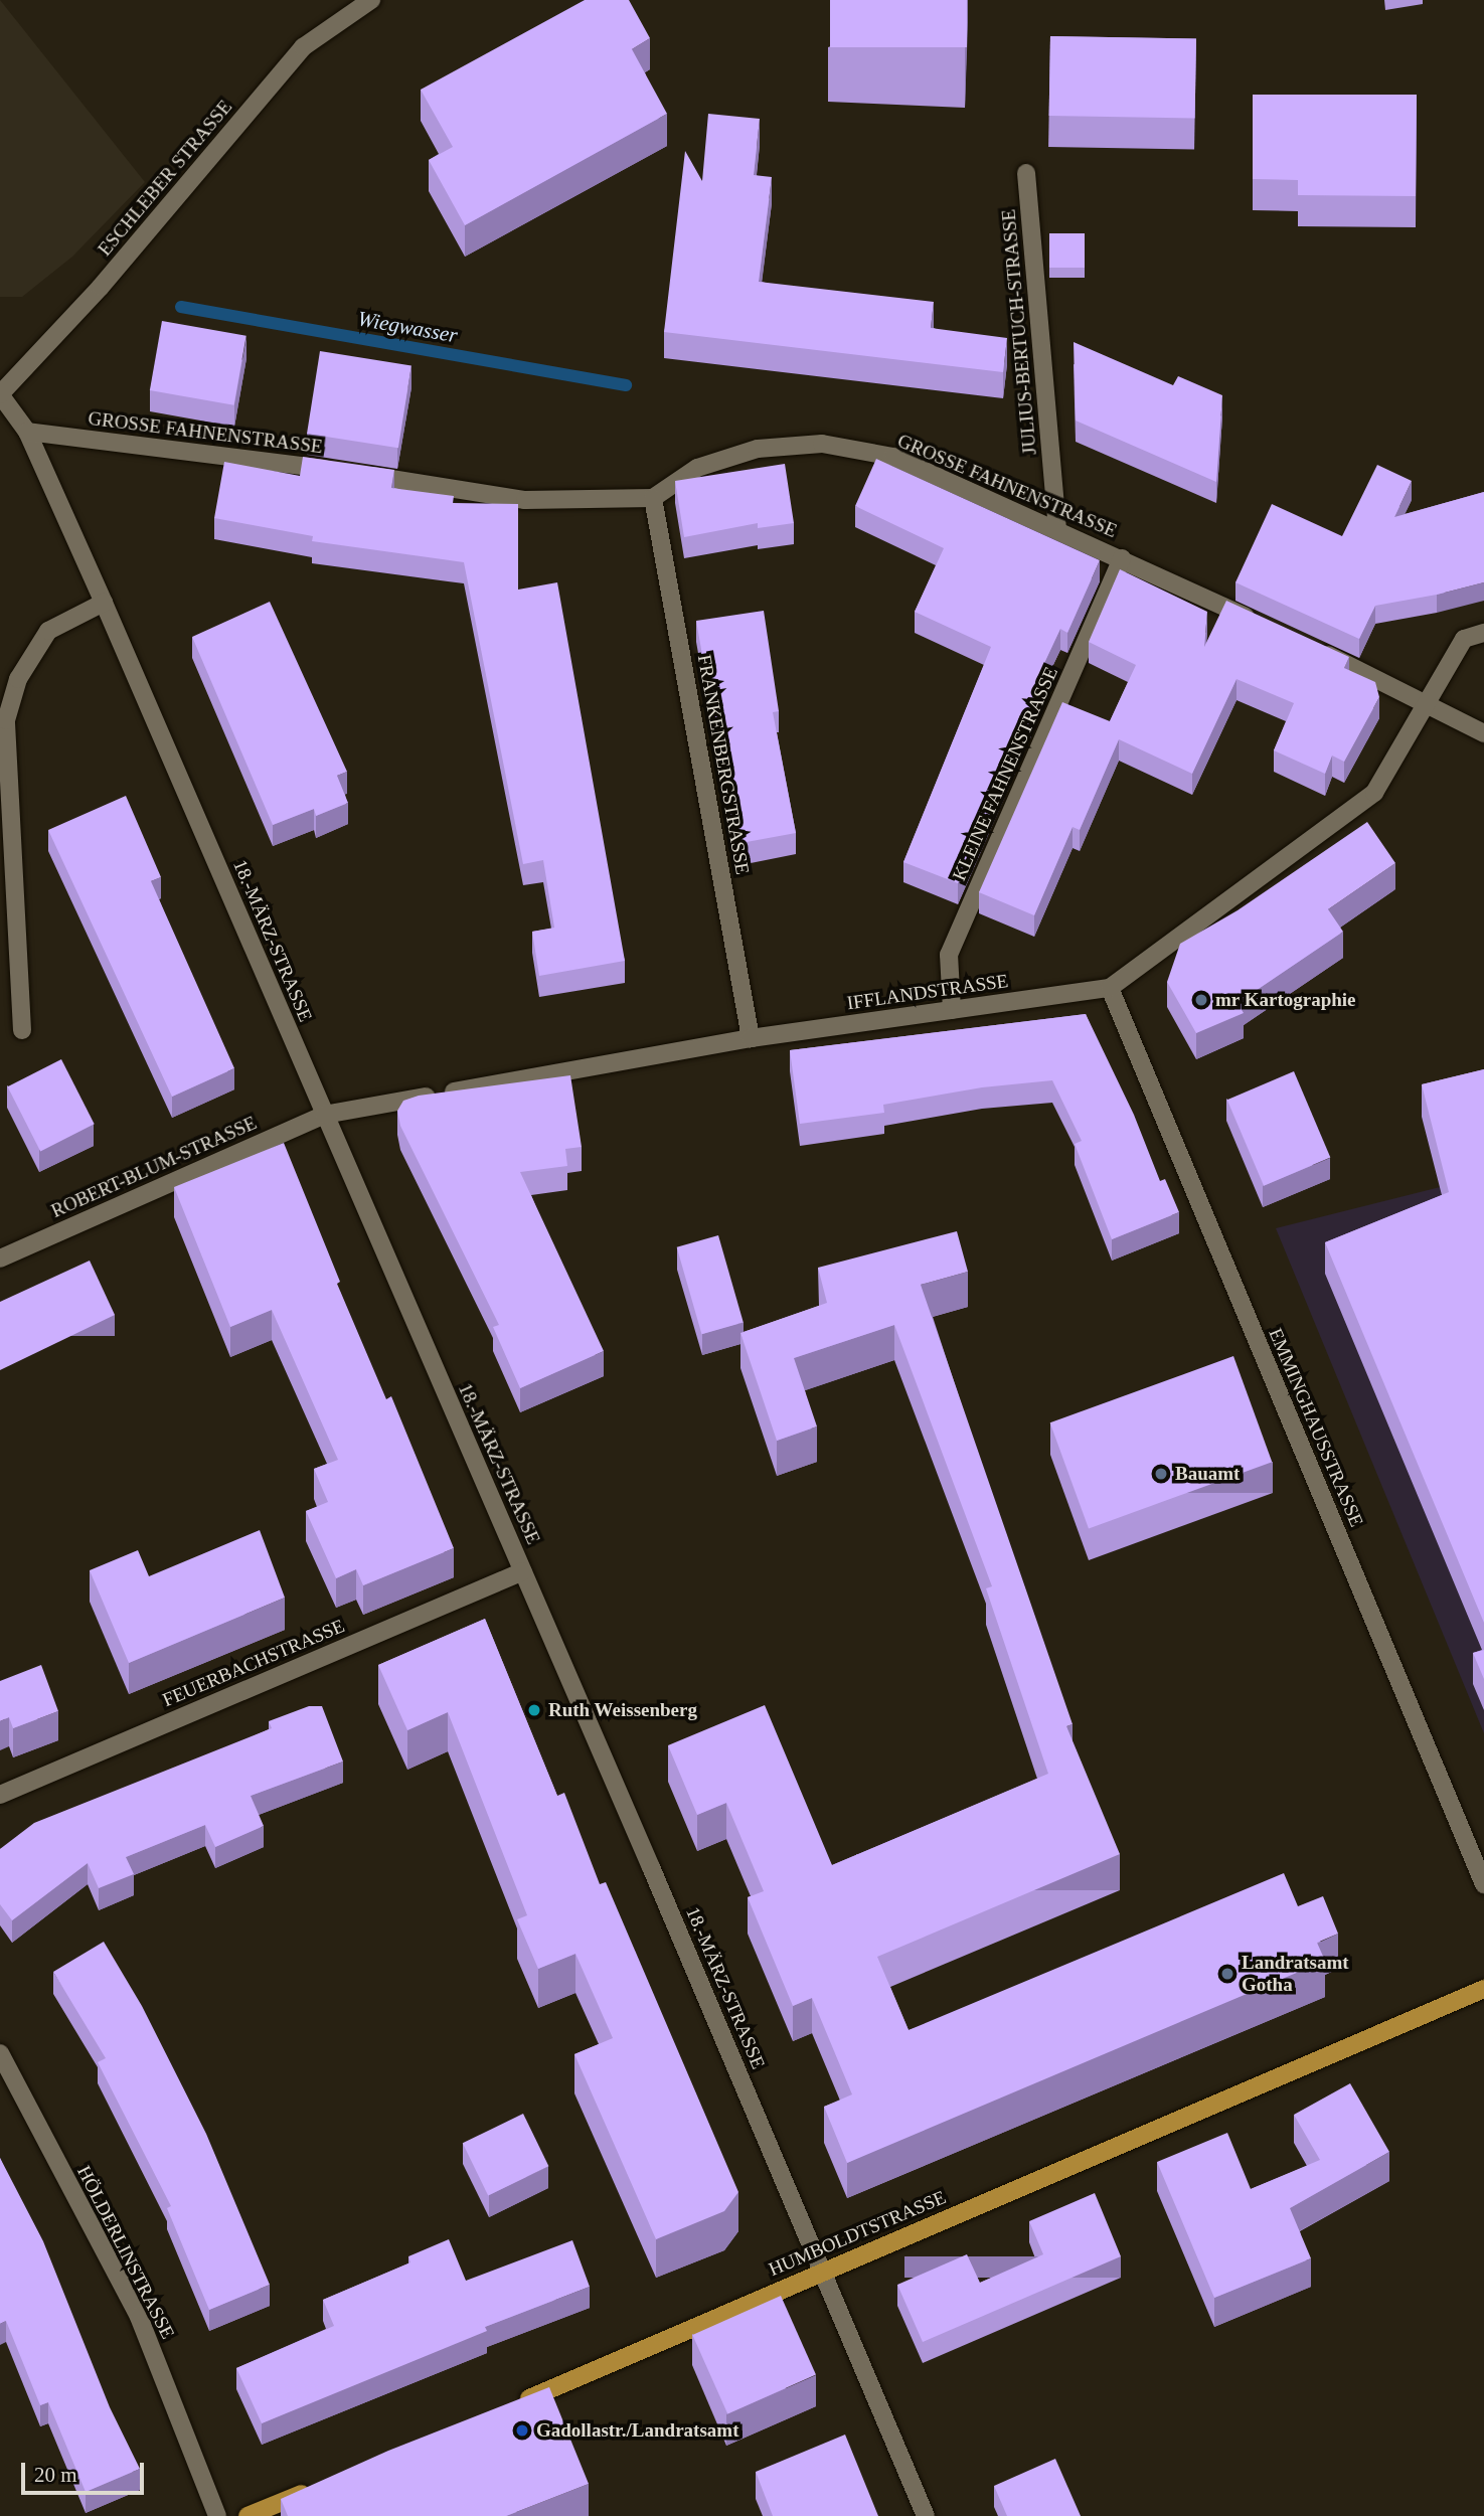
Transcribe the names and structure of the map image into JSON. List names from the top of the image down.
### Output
{
  "streets": {
    "main road": ["HUMBOLDTSTRASSE"],
    "street": [
      "ESCHLEBER STRASSE",
      "JULIUS-BERTUCH-STRASSE",
      "GROSSE FAHNENSTRASSE",
      "FRANKENBERGSTRASSE",
      "KLEINE FAHNENSTRASSE",
      "18.-MÄRZ-STRASSE",
      "IFFLANDSTRASSE",
      "ROBERT-BLUM-STRASSE",
      "EMMINGHAUSSTRASSE",
      "FEUERBACHSTRASSE",
      "HÖLDERLINSTRASSE"
    ]
  },
  "crossings": [
    ["ESCHLEBER STRASSE", "18.-MÄRZ-STRASSE"],
    ["JULIUS-BERTUCH-STRASSE", "GROSSE FAHNENSTRASSE"],
    ["GROSSE FAHNENSTRASSE", "FRANKENBERGSTRASSE"],
    ["GROSSE FAHNENSTRASSE", "KLEINE FAHNENSTRASSE"],
    ["GROSSE FAHNENSTRASSE", "18.-MÄRZ-STRASSE"],
    ["FRANKENBERGSTRASSE", "IFFLANDSTRASSE"],
    ["KLEINE FAHNENSTRASSE", "IFFLANDSTRASSE"],
    ["18.-MÄRZ-STRASSE", "IFFLANDSTRASSE"],
    ["18.-MÄRZ-STRASSE", "ROBERT-BLUM-STRASSE"],
    ["18.-MÄRZ-STRASSE", "FEUERBACHSTRASSE"],
    ["18.-MÄRZ-STRASSE", "HUMBOLDTSTRASSE"],
    ["IFFLANDSTRASSE", "ROBERT-BLUM-STRASSE"],
    ["IFFLANDSTRASSE", "EMMINGHAUSSTRASSE"]
  ],
  "water": ["Wiegwasser"],
  "places": [
    "mr Kartographie",
    "Bauamt",
    "Ruth Weissenberg",
    "Landratsamt Gotha",
    "Gadollastr./Landratsamt"
  ],
  "scale_bar": "20 m"
}
